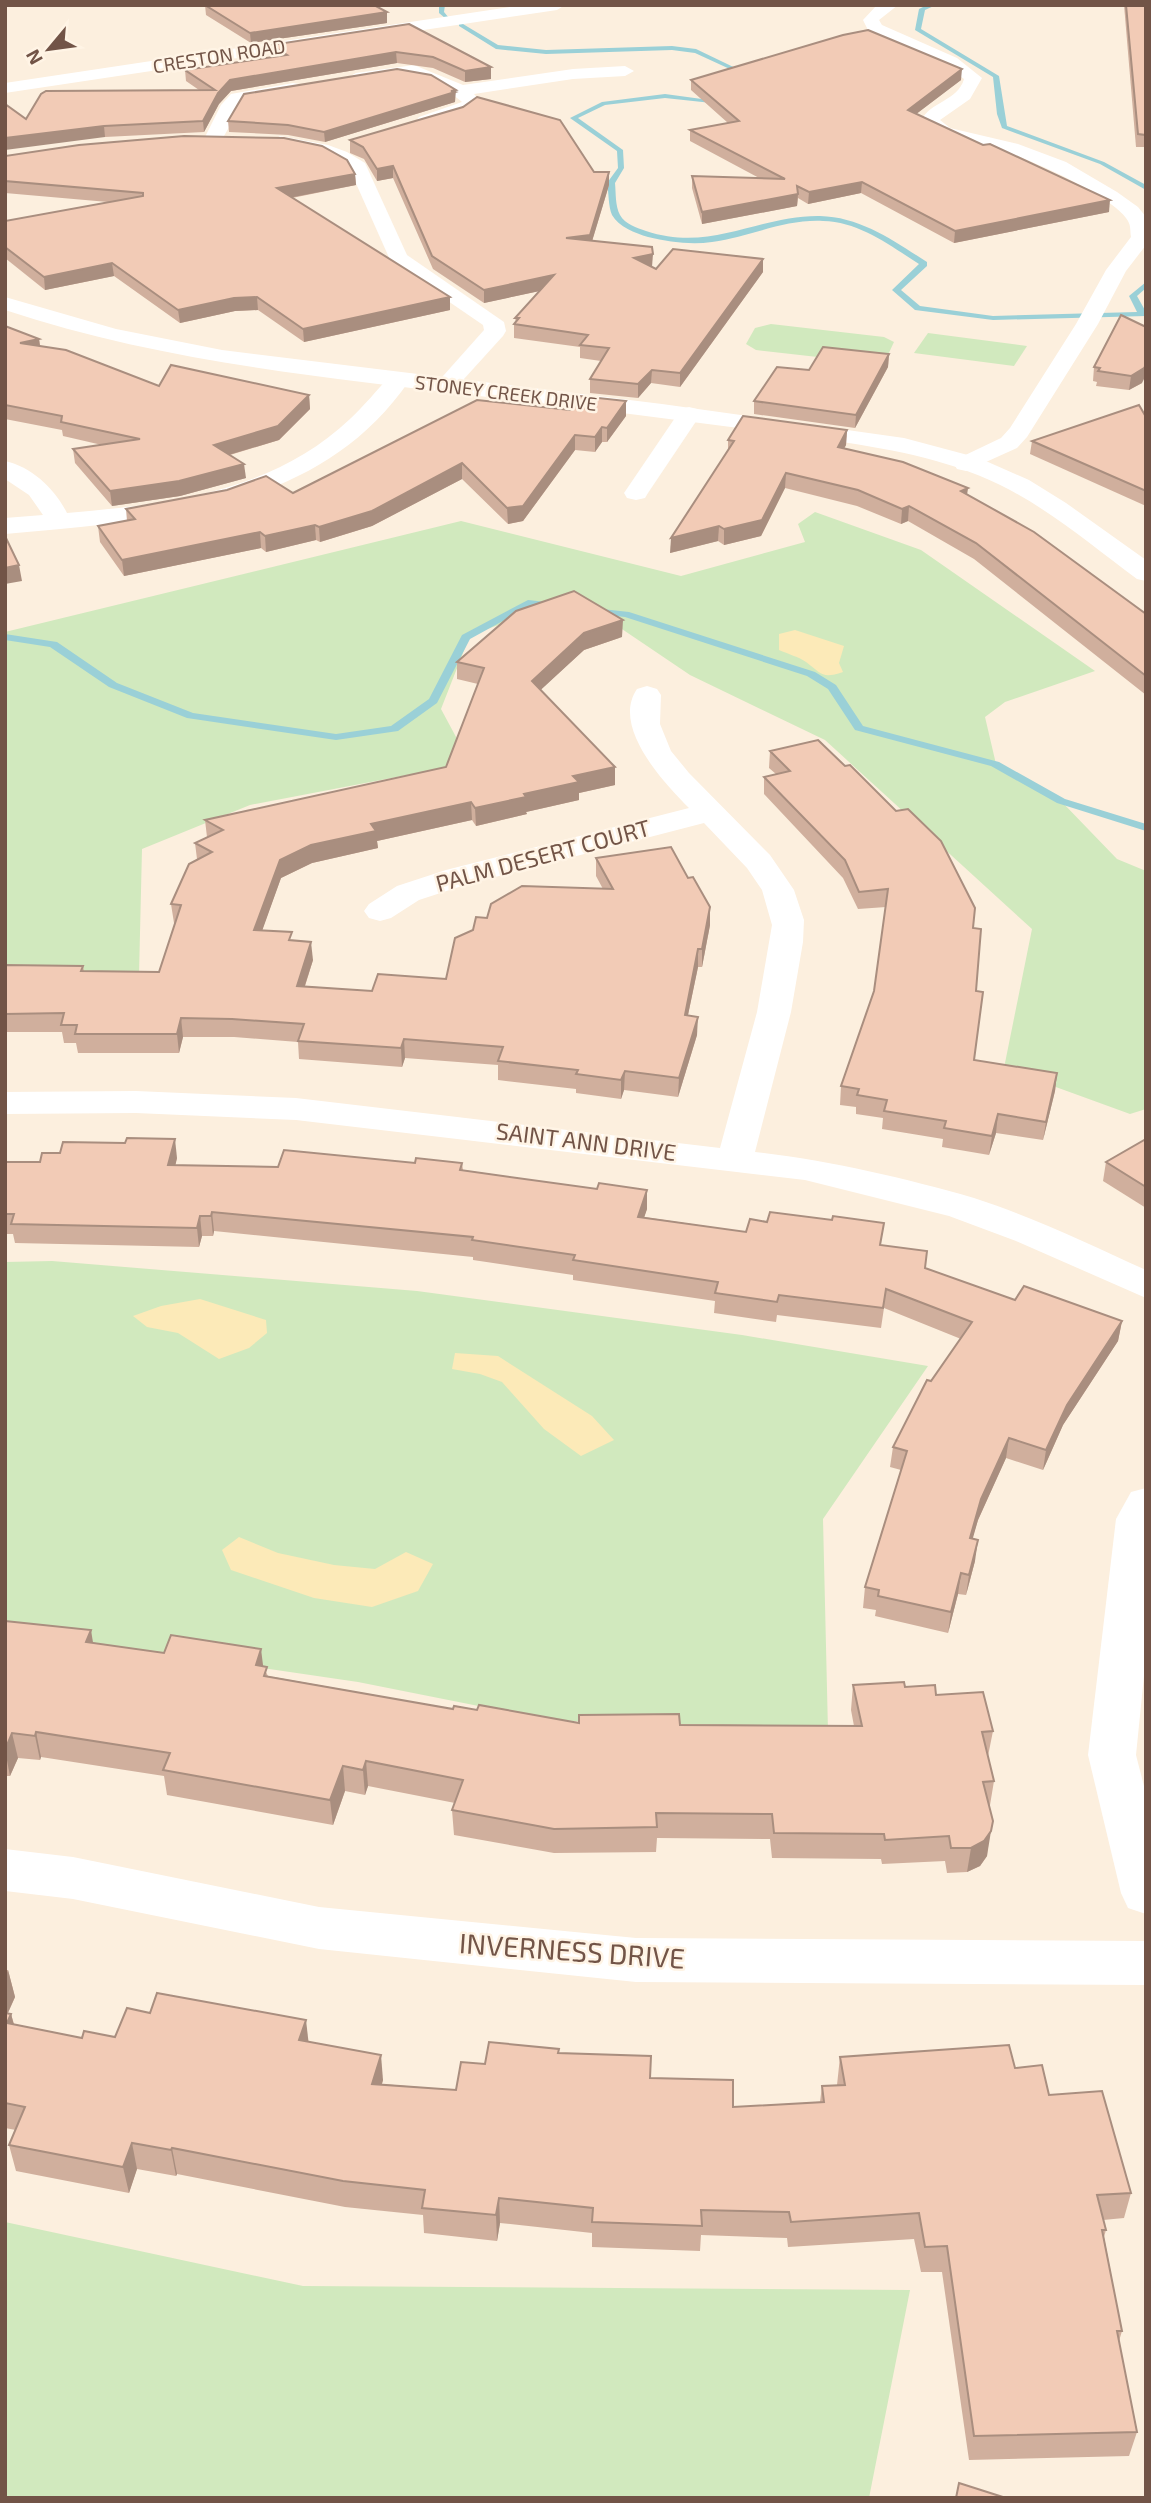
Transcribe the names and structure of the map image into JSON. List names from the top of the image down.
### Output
{
  "streets": {
    "street": [
      "CRESTON ROAD",
      "STONEY CREEK DRIVE",
      "PALM DESERT COURT",
      "SAINT ANN DRIVE",
      "INVERNESS DRIVE"
    ]
  },
  "north": "bottom left"
}
